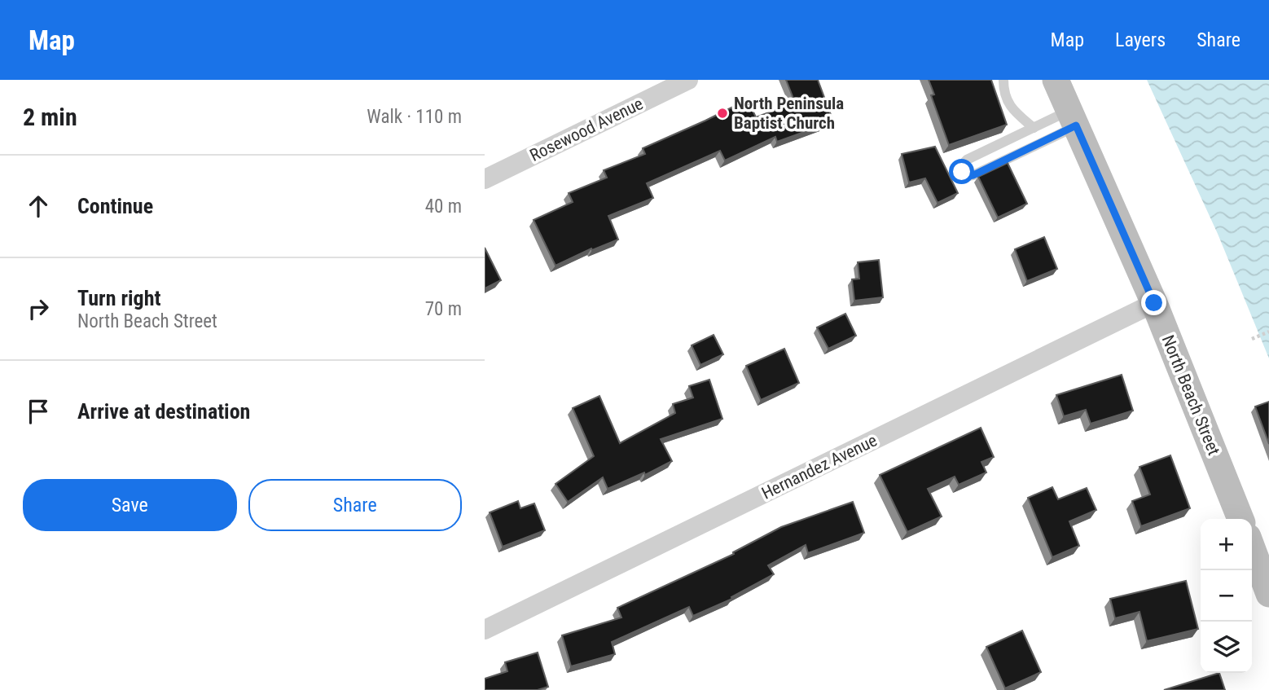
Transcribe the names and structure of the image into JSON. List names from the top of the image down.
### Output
{
  "streets": {
    "street": ["Rosewood Avenue", "North Beach Street", "Hernandez Avenue"]
  },
  "crossings": [
    ["North Beach Street", "Hernandez Avenue"]
  ],
  "places": ["North Peninsula Baptist Church"],
  "page": {
    "header": "Map",
    "nav": ["Map", "Layers", "Share"],
    "heading": ["2 min", "Walk · 110 m"],
    "list": [
      ["Continue", "40 m"],
      ["Turn right", "North Beach Street", "70 m"],
      "Arrive at destination"
    ],
    "buttons": ["Save", "Share"],
    "map_buttons": ["+", "−"]
  }
}
